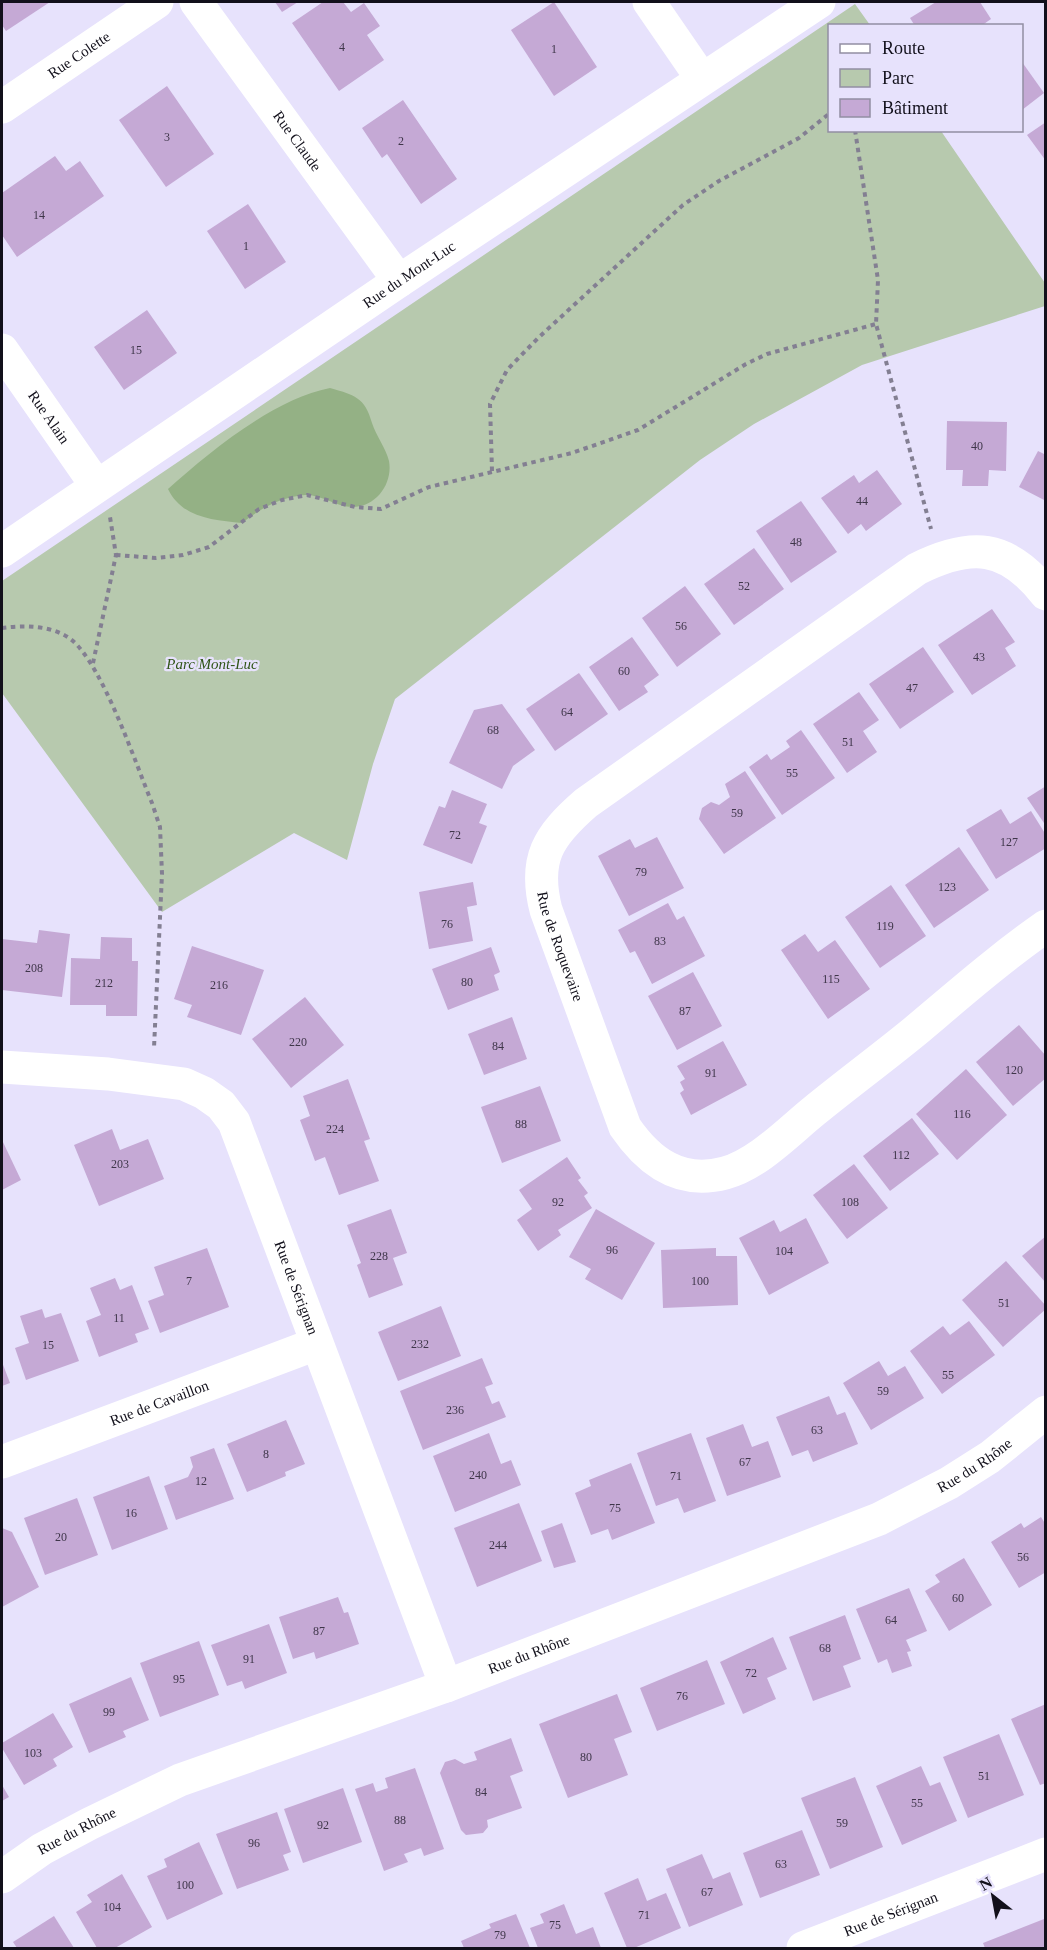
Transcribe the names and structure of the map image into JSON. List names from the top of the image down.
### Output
{
  "streets": {
    "street": [
      "Rue Colette",
      "Rue Claude",
      "Rue du Mont-Luc",
      "Rue Alain",
      "Rue de Roquevaire",
      "Rue de Sérignan",
      "Rue de Cavaillon",
      "Rue du Rhône"
    ]
  },
  "crossings": [
    ["Rue Claude", "Rue du Mont-Luc"],
    ["Rue du Mont-Luc", "Rue Alain"],
    ["Rue de Sérignan", "Rue de Cavaillon"],
    ["Rue de Sérignan", "Rue du Rhône"]
  ],
  "parks": ["Parc Mont-Luc"],
  "house_numbers": [
    "4",
    "1",
    "3",
    "2",
    "14",
    "1",
    "15",
    "40",
    "44",
    "48",
    "52",
    "56",
    "43",
    "60",
    "47",
    "64",
    "68",
    "51",
    "55",
    "59",
    "72",
    "127",
    "79",
    "123",
    "76",
    "119",
    "83",
    "208",
    "115",
    "80",
    "212",
    "216",
    "87",
    "220",
    "84",
    "120",
    "91",
    "116",
    "88",
    "224",
    "112",
    "203",
    "92",
    "108",
    "96",
    "104",
    "228",
    "7",
    "100",
    "51",
    "11",
    "232",
    "15",
    "55",
    "59",
    "236",
    "63",
    "8",
    "67",
    "240",
    "71",
    "12",
    "75",
    "16",
    "20",
    "244",
    "56",
    "60",
    "64",
    "87",
    "68",
    "91",
    "72",
    "95",
    "76",
    "99",
    "103",
    "80",
    "51",
    "84",
    "55",
    "88",
    "59",
    "92",
    "96",
    "63",
    "100",
    "67",
    "104",
    "71",
    "75",
    "79"
  ],
  "legend": ["Route", "Parc", "Bâtiment"],
  "north": "top left"
}
